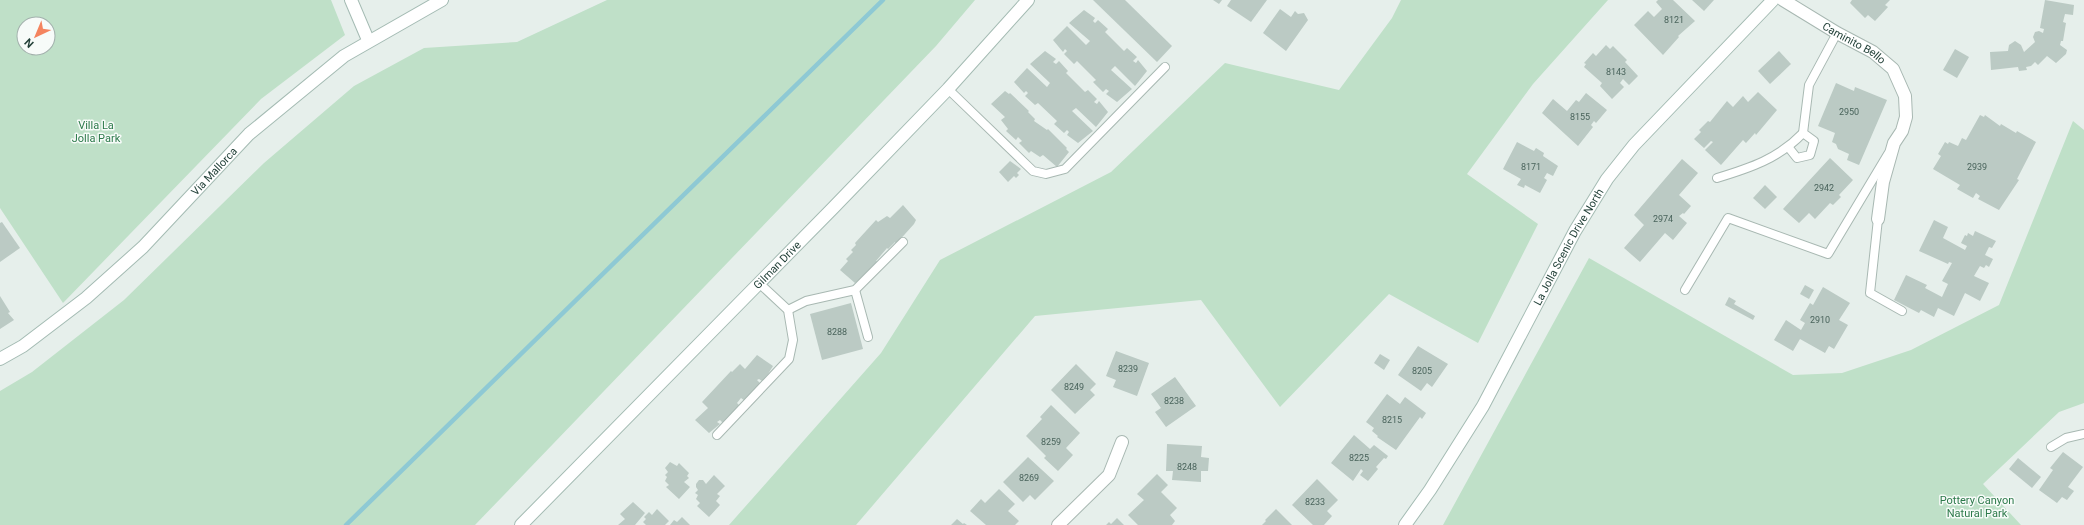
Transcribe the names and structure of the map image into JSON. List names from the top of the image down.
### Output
{
  "streets": {
    "main road": [
      "Caminito Bello",
      "Via Mallorca",
      "La Jolla Scenic Drive North",
      "Gilman Drive"
    ]
  },
  "parks": ["Villa La Jolla Park", "Pottery Canyon Natural Park"],
  "house_numbers": [
    "8121",
    "8143",
    "2950",
    "8155",
    "8171",
    "2939",
    "2942",
    "2974",
    "2910",
    "8288",
    "8239",
    "8205",
    "8249",
    "8238",
    "8215",
    "8259",
    "8225",
    "8248",
    "8269",
    "8233"
  ],
  "north": "bottom left"
}
